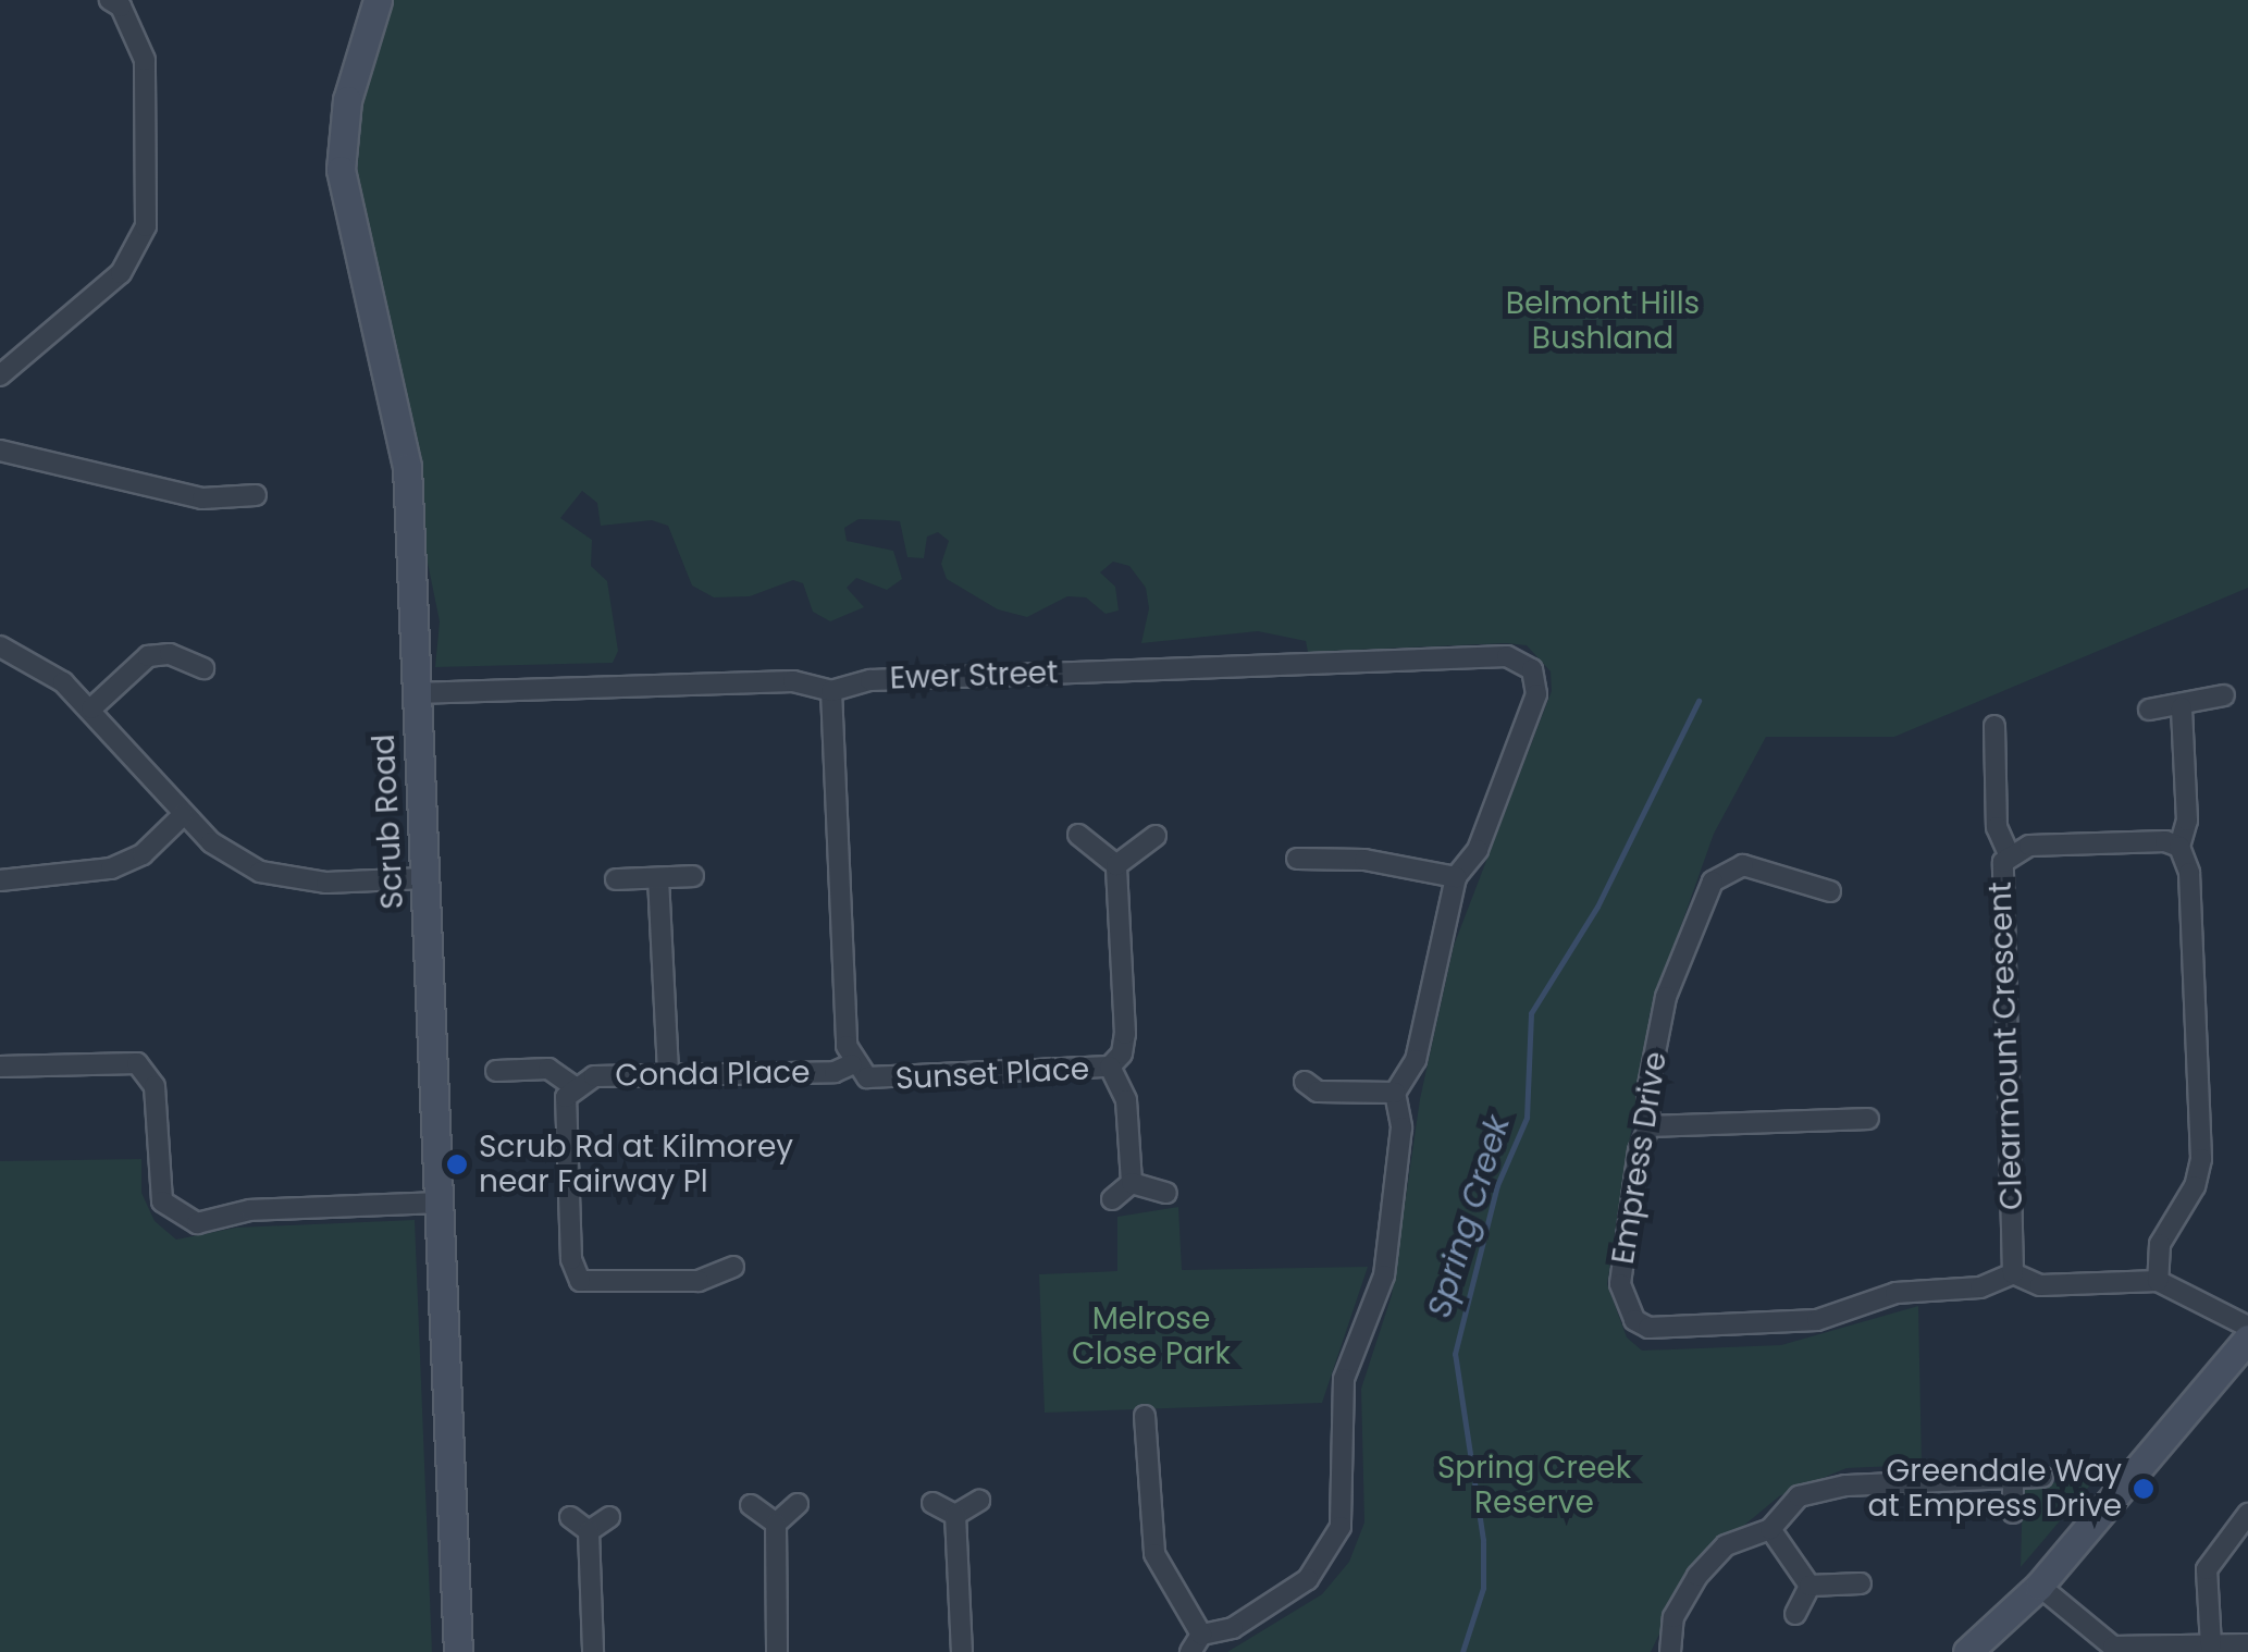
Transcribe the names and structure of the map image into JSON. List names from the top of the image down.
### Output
{
  "streets": {
    "main road": ["Scrub Road"],
    "street": [
      "Ewer Street",
      "Clearmount Crescent",
      "Conda Place",
      "Sunset Place",
      "Empress Drive"
    ]
  },
  "crossings": [
    ["Ewer Street", "Scrub Road"],
    ["Ewer Street", "Sunset Place"],
    ["Clearmount Crescent", "Empress Drive"],
    ["Conda Place", "Sunset Place"]
  ],
  "water": ["Spring Creek"],
  "parks": ["Belmont Hills Bushland", "Melrose Close Park", "Spring Creek Reserve"],
  "places": ["Scrub Rd at Kilmorey near Fairway Pl", "Greendale Way at Empress Drive"]
}
